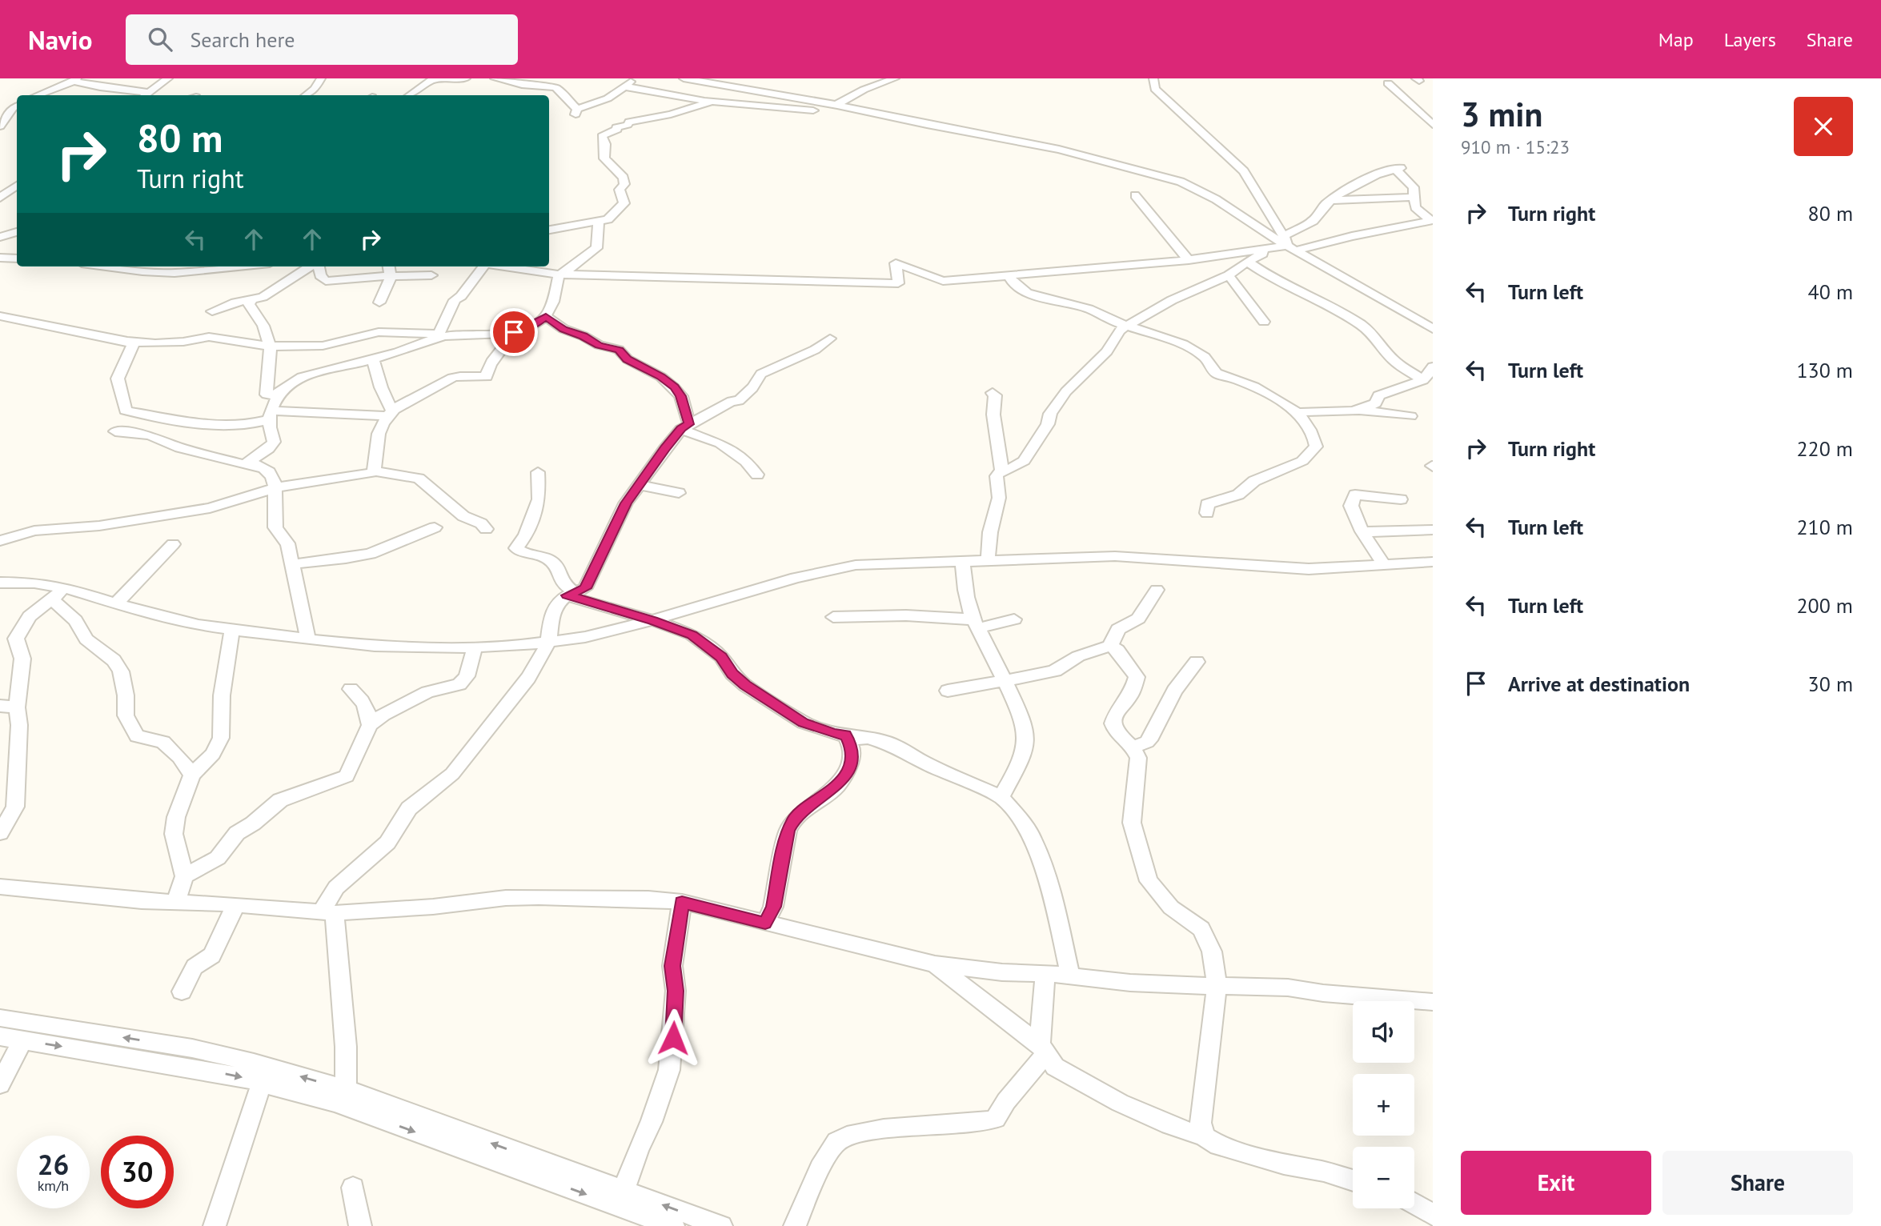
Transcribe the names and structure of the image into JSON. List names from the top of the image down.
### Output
{
  "page": {
    "header": "Navio",
    "search": "Search here",
    "nav": ["Map", "Layers", "Share"],
    "heading": ["3 min", "910 m · 15:23"],
    "turn": ["80 m", "Turn right"],
    "list": [
      {
        "name": "Turn right",
        "value": "80 m"
      },
      {
        "name": "Turn left",
        "value": "40 m"
      },
      {
        "name": "Turn left",
        "value": "130 m"
      },
      {
        "name": "Turn right",
        "value": "220 m"
      },
      {
        "name": "Turn left",
        "value": "210 m"
      },
      {
        "name": "Turn left",
        "value": "200 m"
      },
      {
        "name": "Arrive at destination",
        "value": "30 m"
      }
    ],
    "map_buttons": ["+", "−"],
    "speed": "26 km/h",
    "limit": "30",
    "buttons": ["Exit", "Share"]
  }
}
